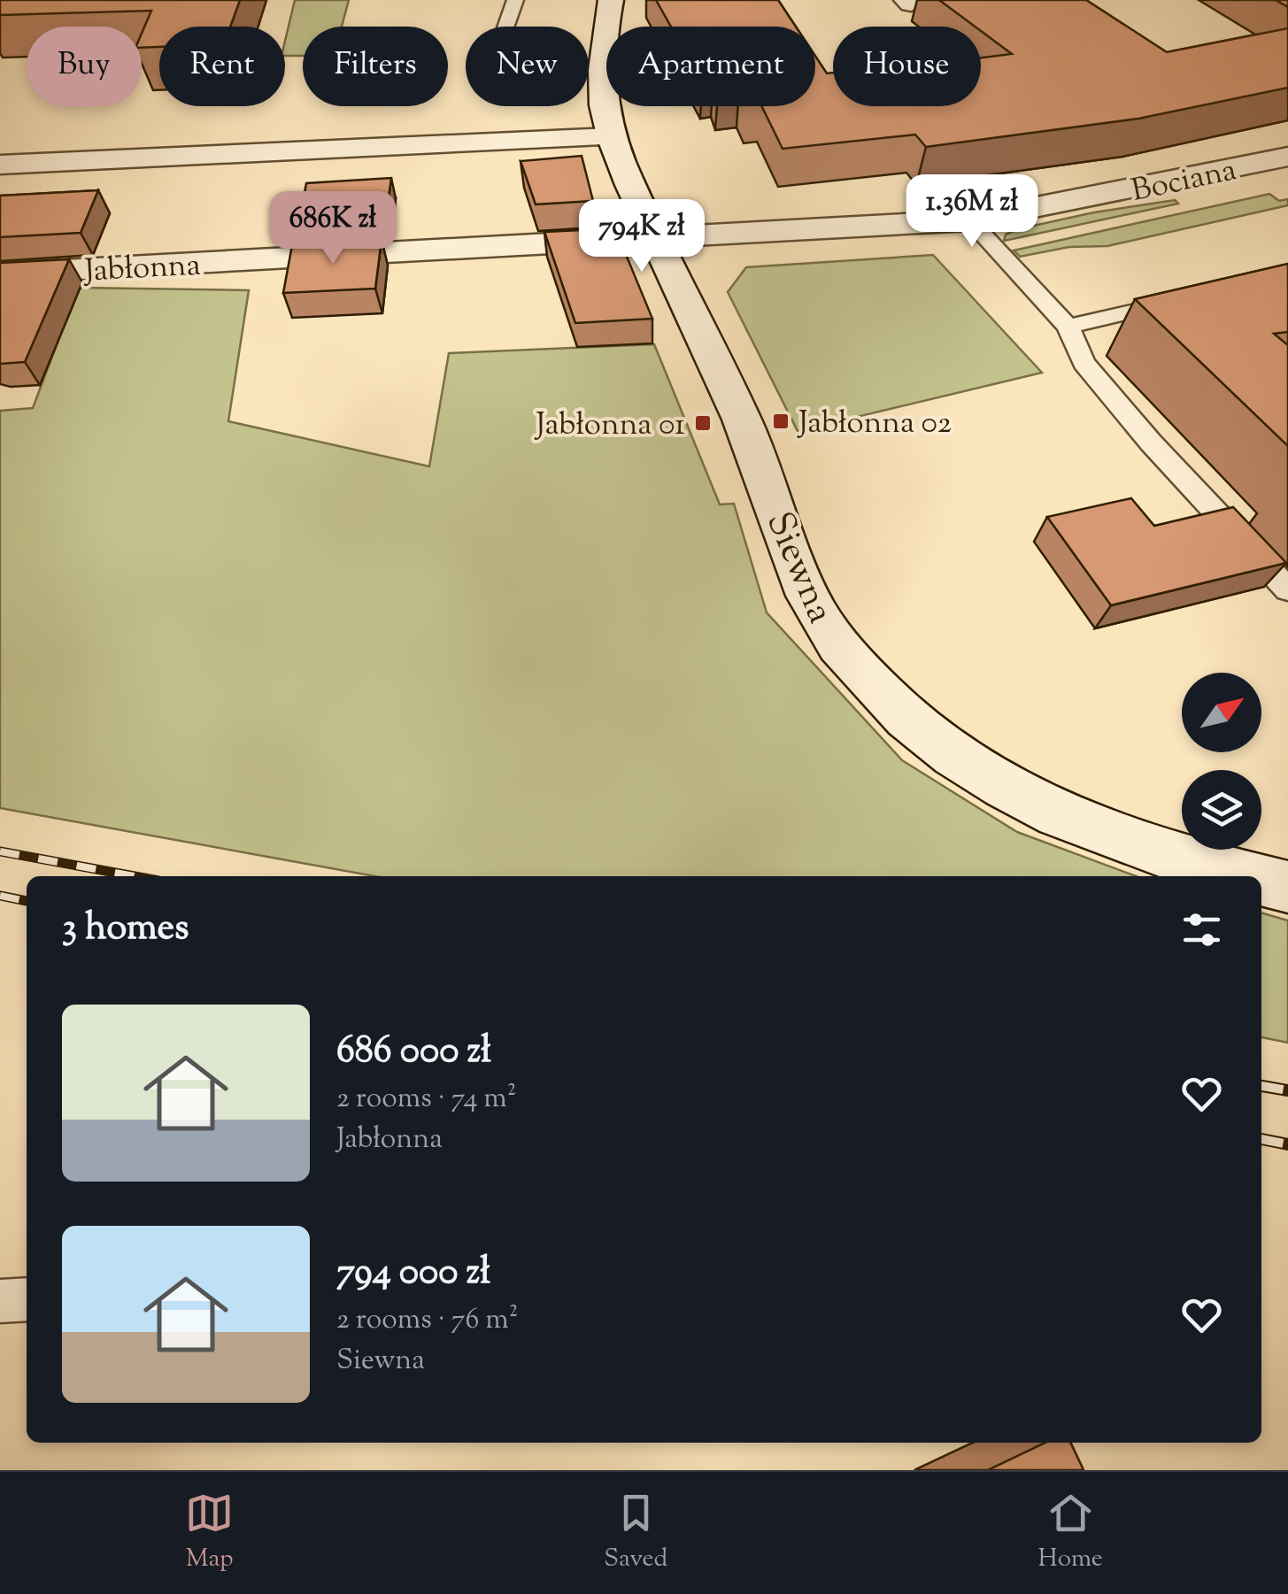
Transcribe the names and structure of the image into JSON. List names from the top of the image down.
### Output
{
  "streets": {
    "street": ["Bociana", "Jabłonna", "Siewna"]
  },
  "crossings": [
    ["Bociana", "Jabłonna"],
    ["Bociana", "Siewna"],
    ["Jabłonna", "Siewna"]
  ],
  "places": {
    "transit": ["Jabłonna 02", "Jabłonna 01"]
  },
  "north": "top right",
  "page": {
    "chip": [
      "Buy",
      "Rent",
      "Filters",
      "New",
      "Apartment",
      "House"
    ],
    "price": ["1.36M zł", "686K zł", "794K zł"],
    "heading": "3 homes",
    "list": [
      {
        "name": "686 000 zł",
        "note": "2 rooms · 74 m² · Jabłonna"
      },
      {
        "name": "794 000 zł",
        "note": "2 rooms · 76 m² · Siewna"
      }
    ],
    "tabs": ["Map", "Saved", "Home"]
  }
}
